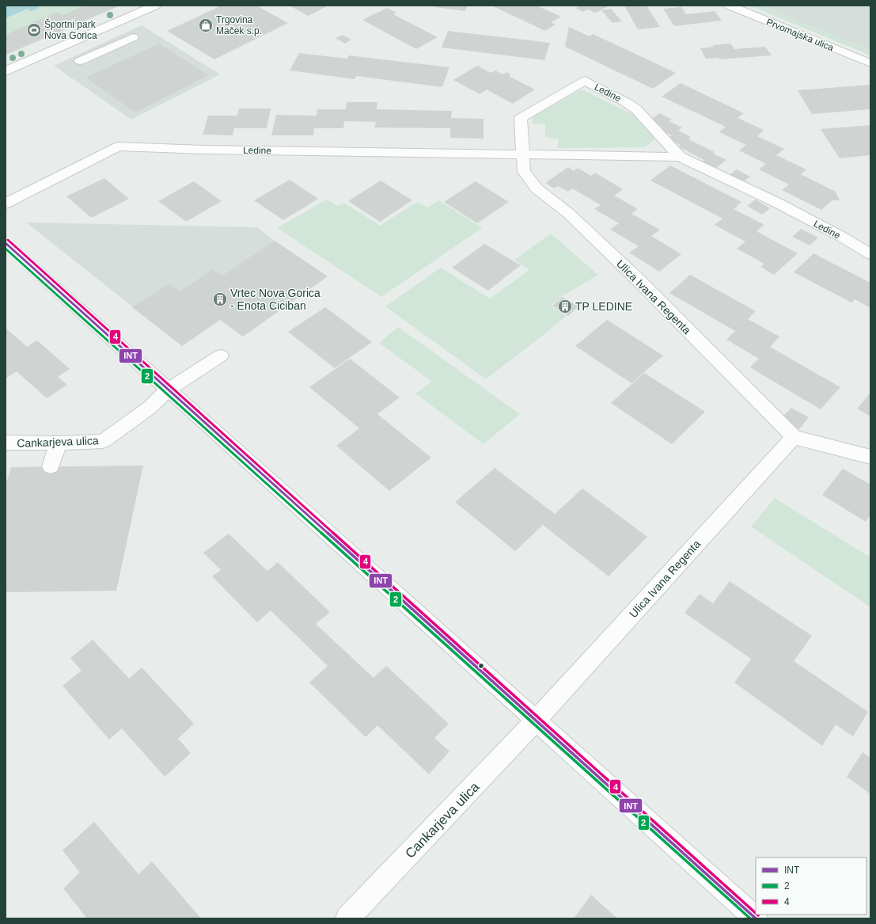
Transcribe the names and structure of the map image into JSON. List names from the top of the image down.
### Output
{
  "streets": {
    "street": [
      "Prvomajska ulica",
      "Ledine",
      "Ulica Ivana Regenta",
      "Cankarjeva ulica"
    ]
  },
  "crossings": [
    ["Ledine", "Ulica Ivana Regenta"],
    ["Ulica Ivana Regenta", "Cankarjeva ulica"]
  ],
  "places": {
    "shop": ["Trgovina Maček s.p."],
    "sports": ["Športni park Nova Gorica"],
    "building": ["Vrtec Nova Gorica - Enota Ciciban", "TP LEDINE"]
  },
  "lines": ["transit line 4", "transit line INT", "transit line 2"],
  "legend": ["INT", "2", "4"]
}
